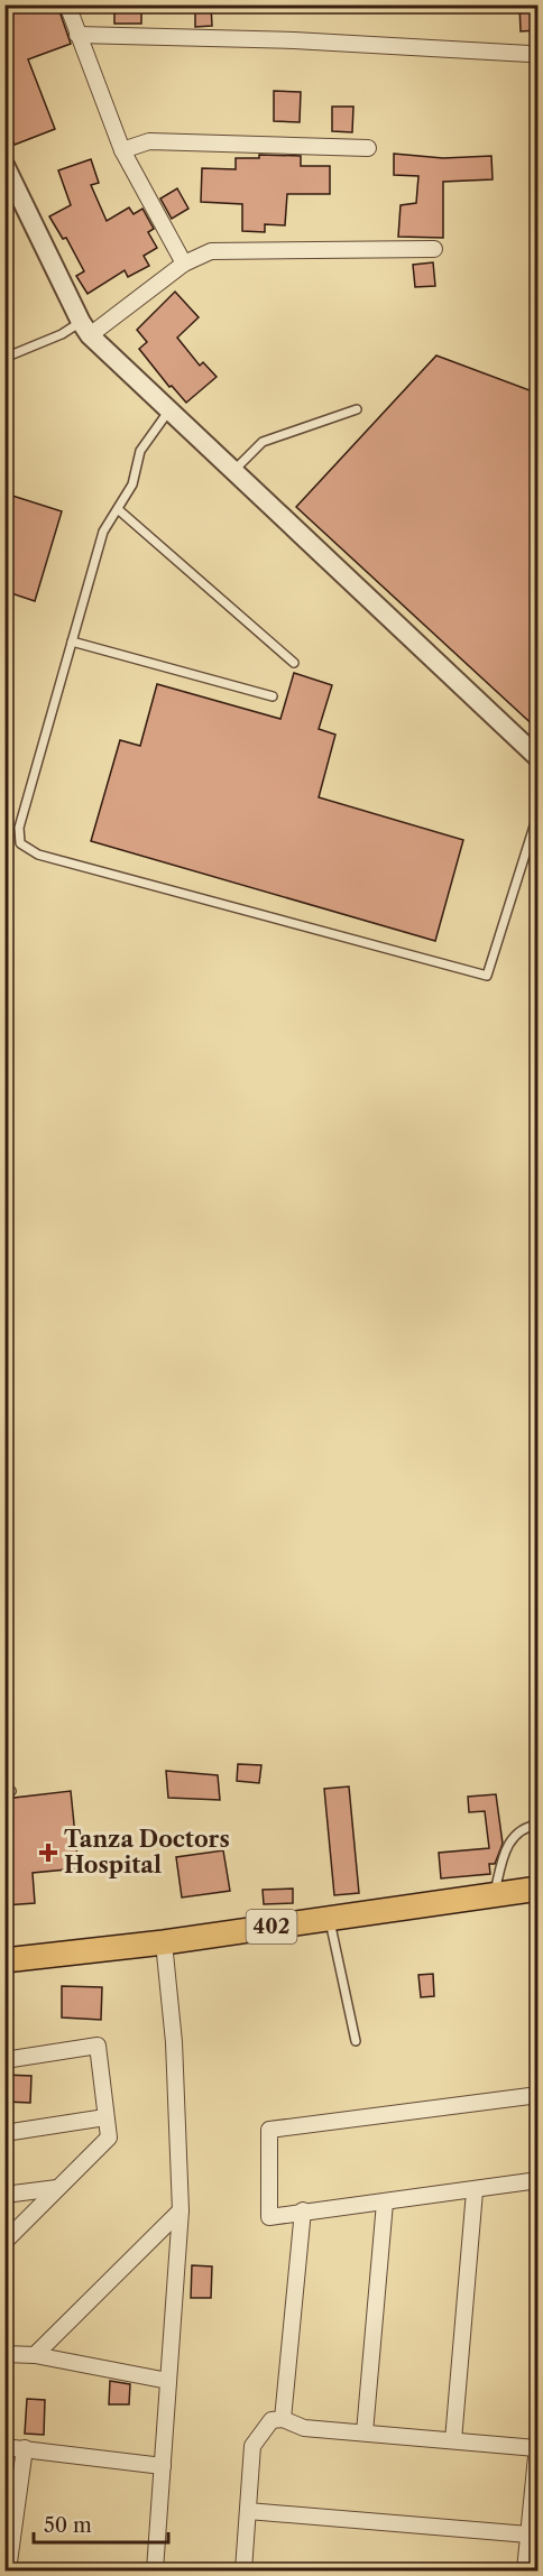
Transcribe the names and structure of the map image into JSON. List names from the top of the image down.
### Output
{
  "streets": {
    "main road": ["402"]
  },
  "places": {
    "health": ["Tanza Doctors Hospital"]
  },
  "scale_bar": "50 m"
}
